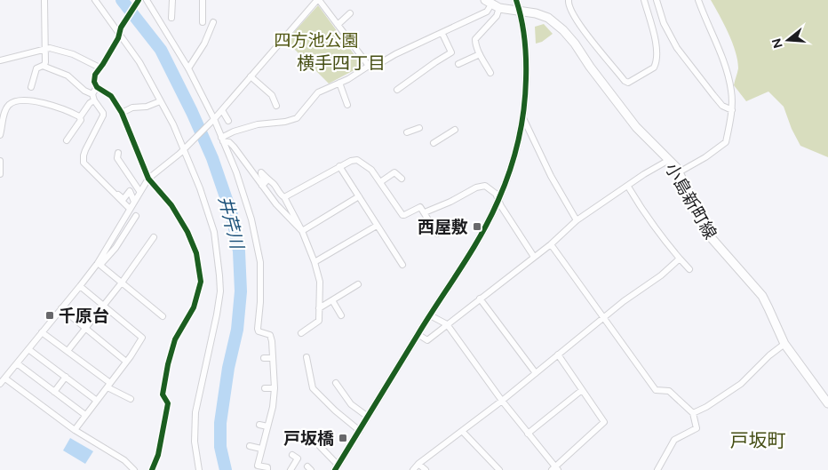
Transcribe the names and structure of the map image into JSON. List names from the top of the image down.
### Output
{
  "streets": {
    "main road": ["小島新町線"]
  },
  "districts": ["横手四丁目", "戸坂町"],
  "water": ["井芹川"],
  "parks": ["四方池公園"],
  "places": {
    "transit": ["西屋敷", "千原台", "戸坂橋"]
  },
  "north": "left"
}
